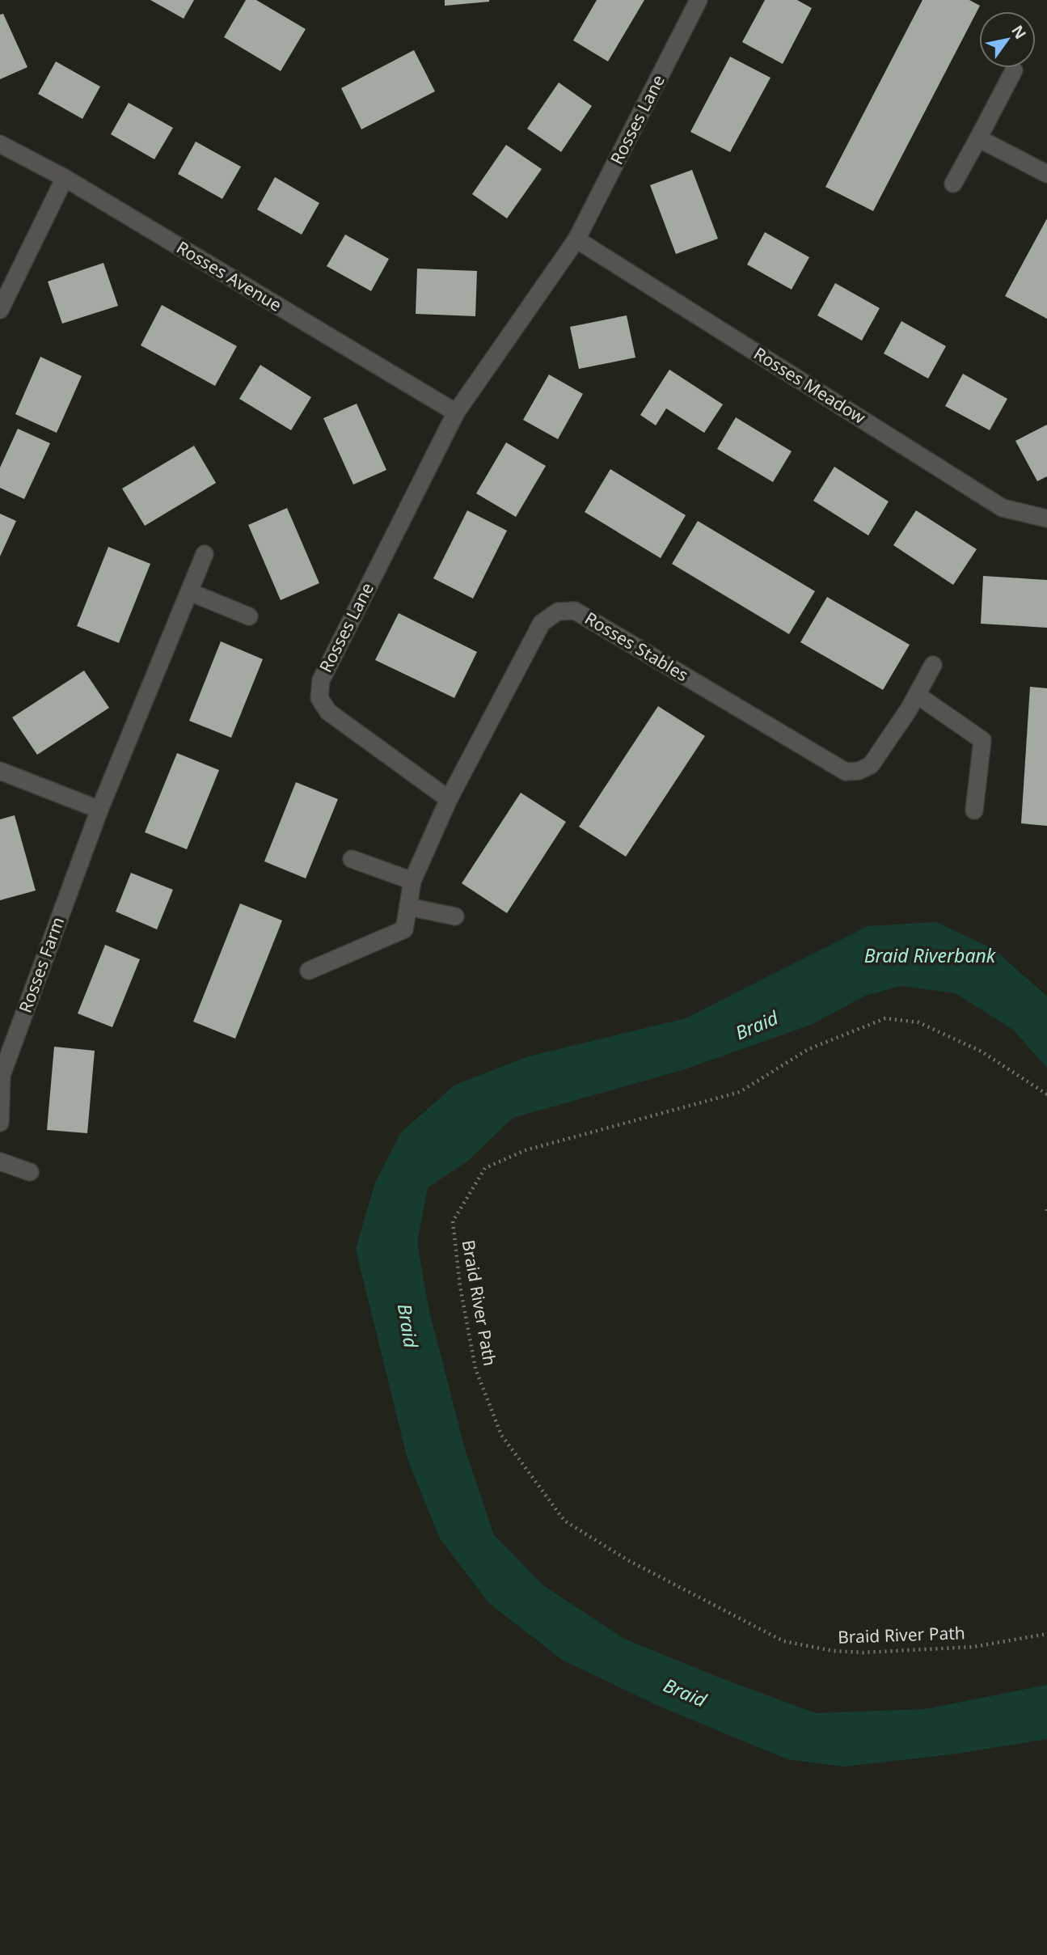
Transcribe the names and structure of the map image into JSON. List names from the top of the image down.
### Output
{
  "streets": {
    "street": [
      "Rosses Lane",
      "Rosses Avenue",
      "Rosses Meadow",
      "Rosses Stables",
      "Rosses Farm"
    ],
    "path": ["Braid River Path"]
  },
  "crossings": [
    ["Rosses Lane", "Rosses Avenue"],
    ["Rosses Lane", "Rosses Meadow"],
    ["Rosses Lane", "Rosses Stables"]
  ],
  "water": ["Braid Riverbank", "Braid"],
  "north": "top right"
}
